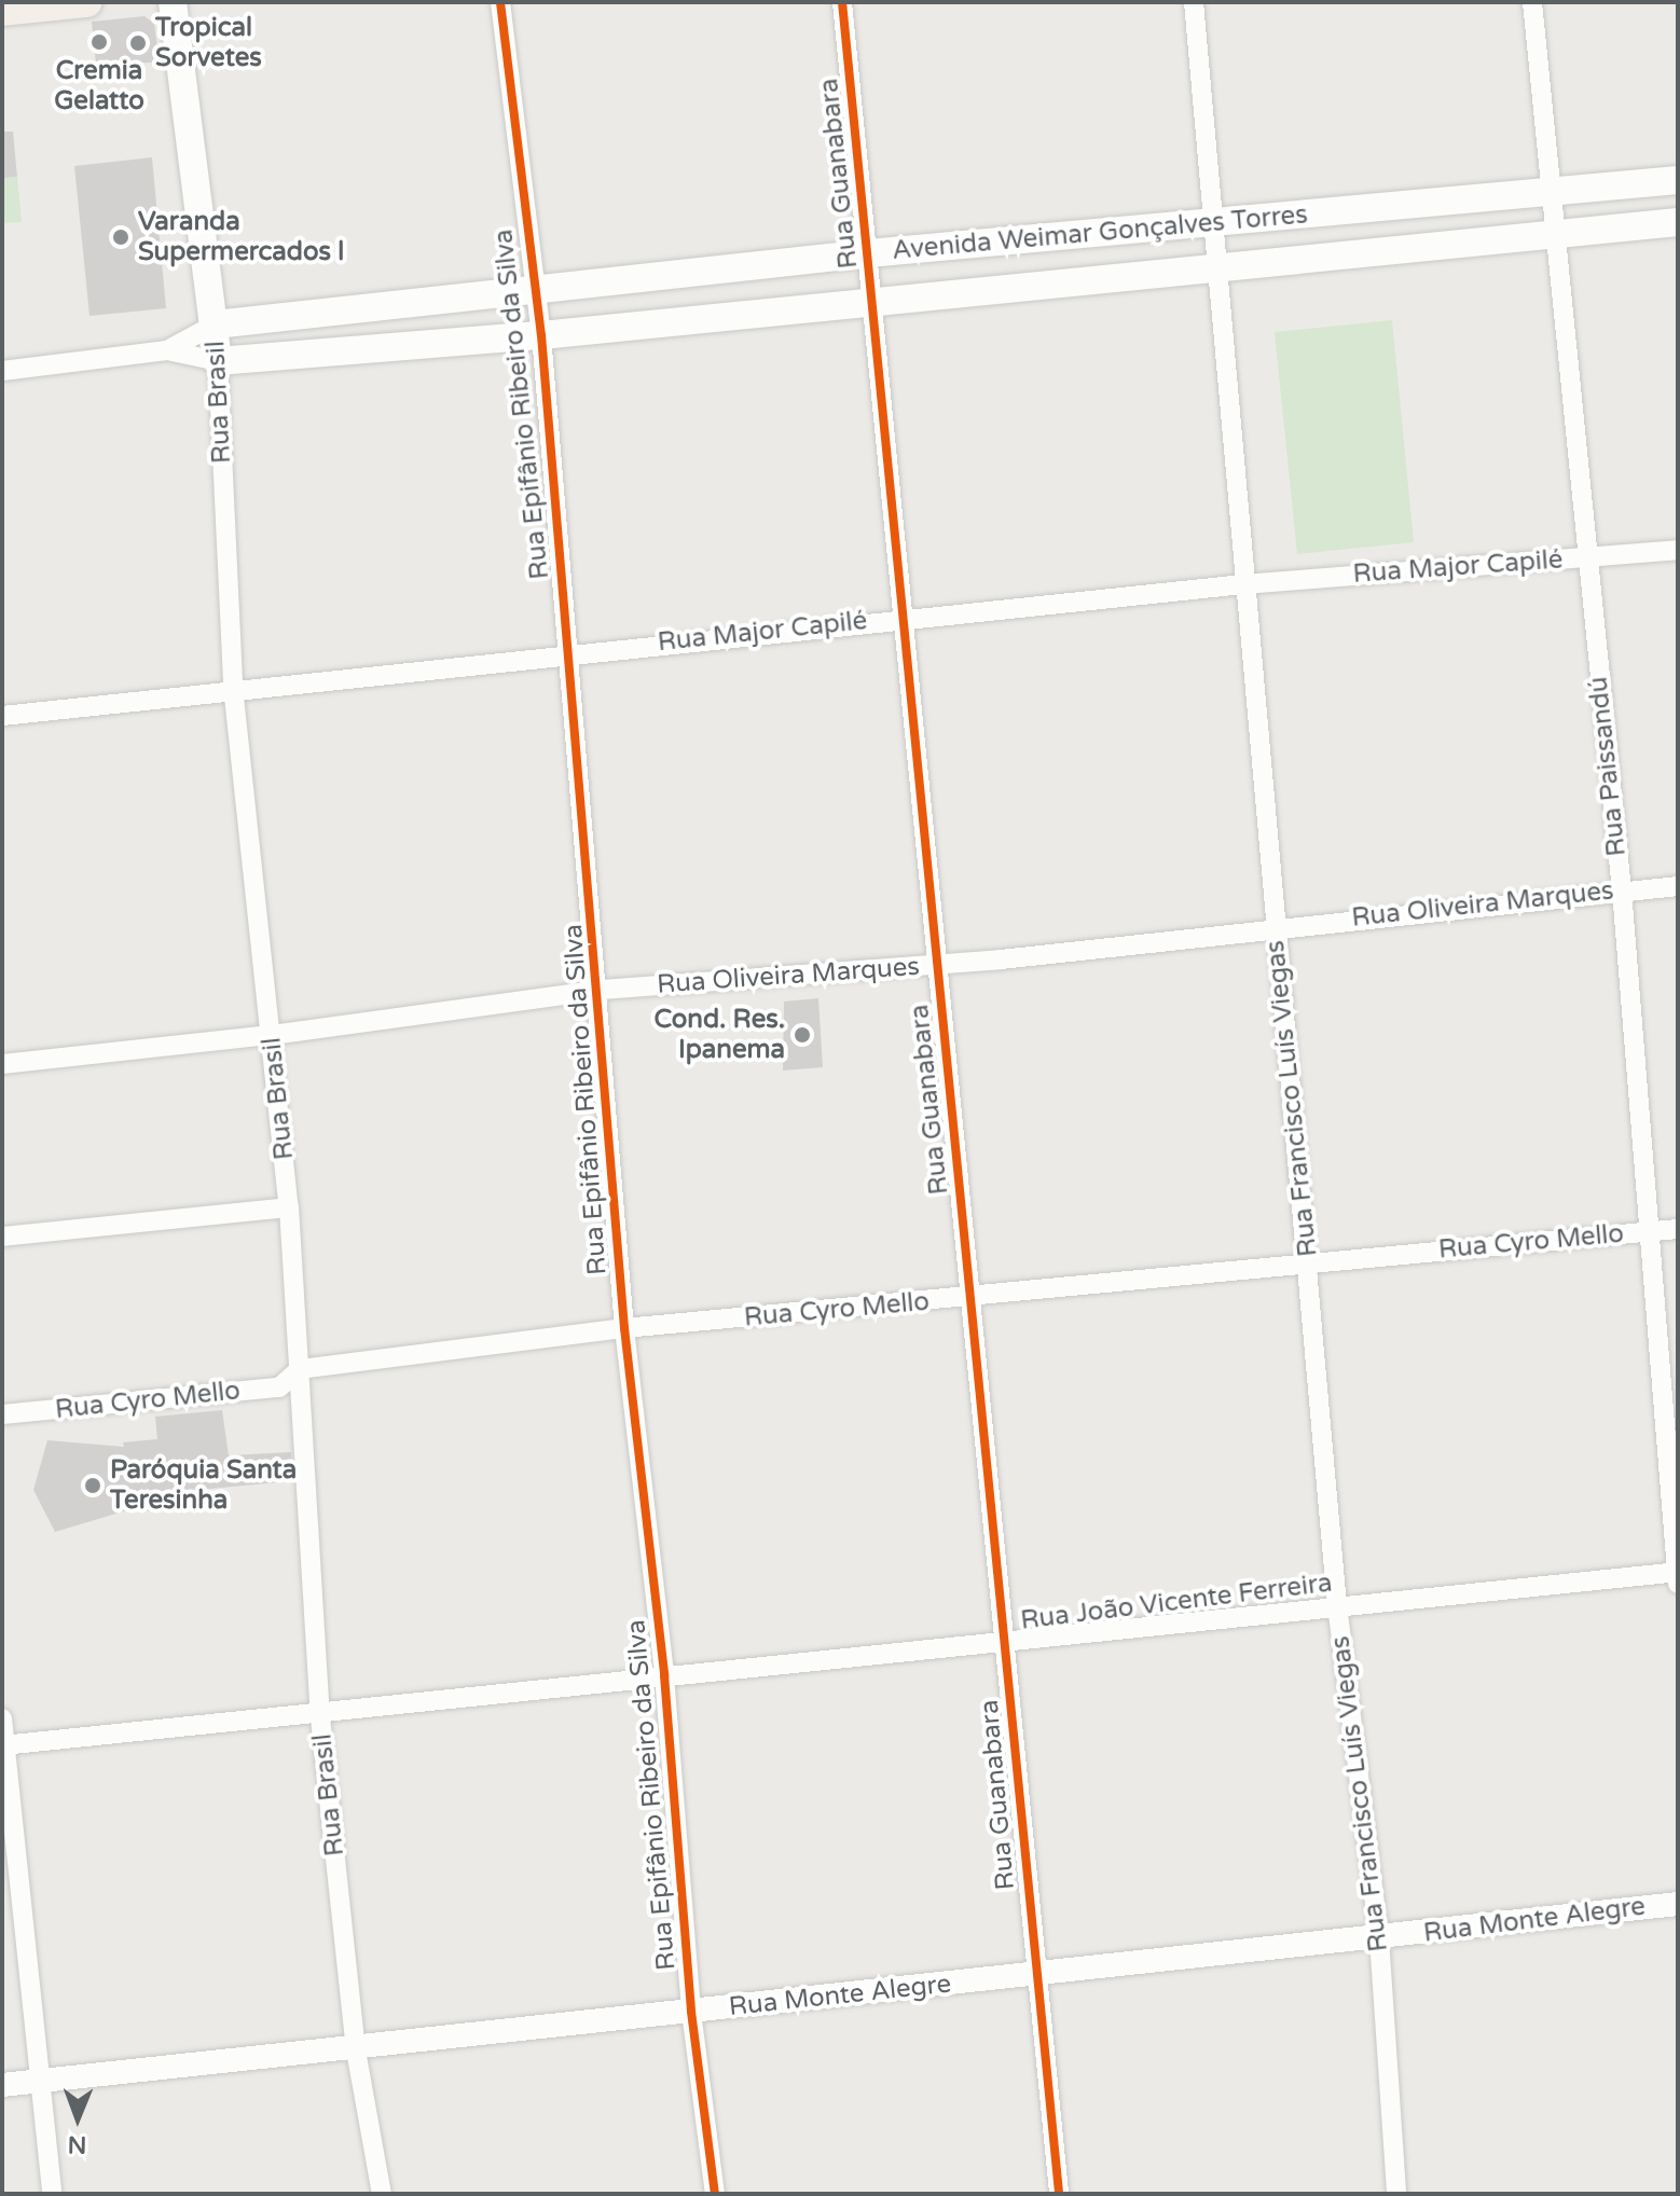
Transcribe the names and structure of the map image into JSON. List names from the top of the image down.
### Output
{
  "streets": {
    "main road": ["Avenida Weimar Gonçalves Torres", "Rua Brasil"],
    "street": [
      "Rua Guanabara",
      "Rua Epifânio Ribeiro da Silva",
      "Rua Major Capilé",
      "Rua Paissandú",
      "Rua Oliveira Marques",
      "Rua Francisco Luís Viegas",
      "Rua Cyro Mello",
      "Rua João Vicente Ferreira",
      "Rua Monte Alegre"
    ]
  },
  "crossings": [
    ["Rua Guanabara", "Avenida Weimar Gonçalves Torres"],
    ["Rua Guanabara", "Rua Major Capilé"],
    ["Rua Guanabara", "Rua Oliveira Marques"],
    ["Rua Guanabara", "Rua Cyro Mello"],
    ["Rua Guanabara", "Rua João Vicente Ferreira"],
    ["Rua Guanabara", "Rua Monte Alegre"],
    ["Avenida Weimar Gonçalves Torres", "Rua Brasil"],
    ["Avenida Weimar Gonçalves Torres", "Rua Epifânio Ribeiro da Silva"],
    ["Avenida Weimar Gonçalves Torres", "Rua Paissandú"],
    ["Avenida Weimar Gonçalves Torres", "Rua Francisco Luís Viegas"],
    ["Rua Brasil", "Rua Major Capilé"],
    ["Rua Brasil", "Rua Oliveira Marques"],
    ["Rua Brasil", "Rua Cyro Mello"],
    ["Rua Brasil", "Rua João Vicente Ferreira"],
    ["Rua Brasil", "Rua Monte Alegre"],
    ["Rua Epifânio Ribeiro da Silva", "Rua Major Capilé"],
    ["Rua Epifânio Ribeiro da Silva", "Rua Oliveira Marques"],
    ["Rua Epifânio Ribeiro da Silva", "Rua Cyro Mello"],
    ["Rua Epifânio Ribeiro da Silva", "Rua João Vicente Ferreira"],
    ["Rua Epifânio Ribeiro da Silva", "Rua Monte Alegre"],
    ["Rua Major Capilé", "Rua Paissandú"],
    ["Rua Major Capilé", "Rua Francisco Luís Viegas"],
    ["Rua Paissandú", "Rua Oliveira Marques"],
    ["Rua Paissandú", "Rua Cyro Mello"],
    ["Rua Paissandú", "Rua João Vicente Ferreira"],
    ["Rua Oliveira Marques", "Rua Francisco Luís Viegas"],
    ["Rua Francisco Luís Viegas", "Rua Cyro Mello"],
    ["Rua Francisco Luís Viegas", "Rua João Vicente Ferreira"],
    ["Rua Francisco Luís Viegas", "Rua Monte Alegre"]
  ],
  "places": [
    "Cremia Gelatto",
    "Tropical Sorvetes",
    "Varanda Supermercados l",
    "Cond. Res. Ipanema",
    "Paróquia Santa Teresinha"
  ],
  "north": "bottom"
}
